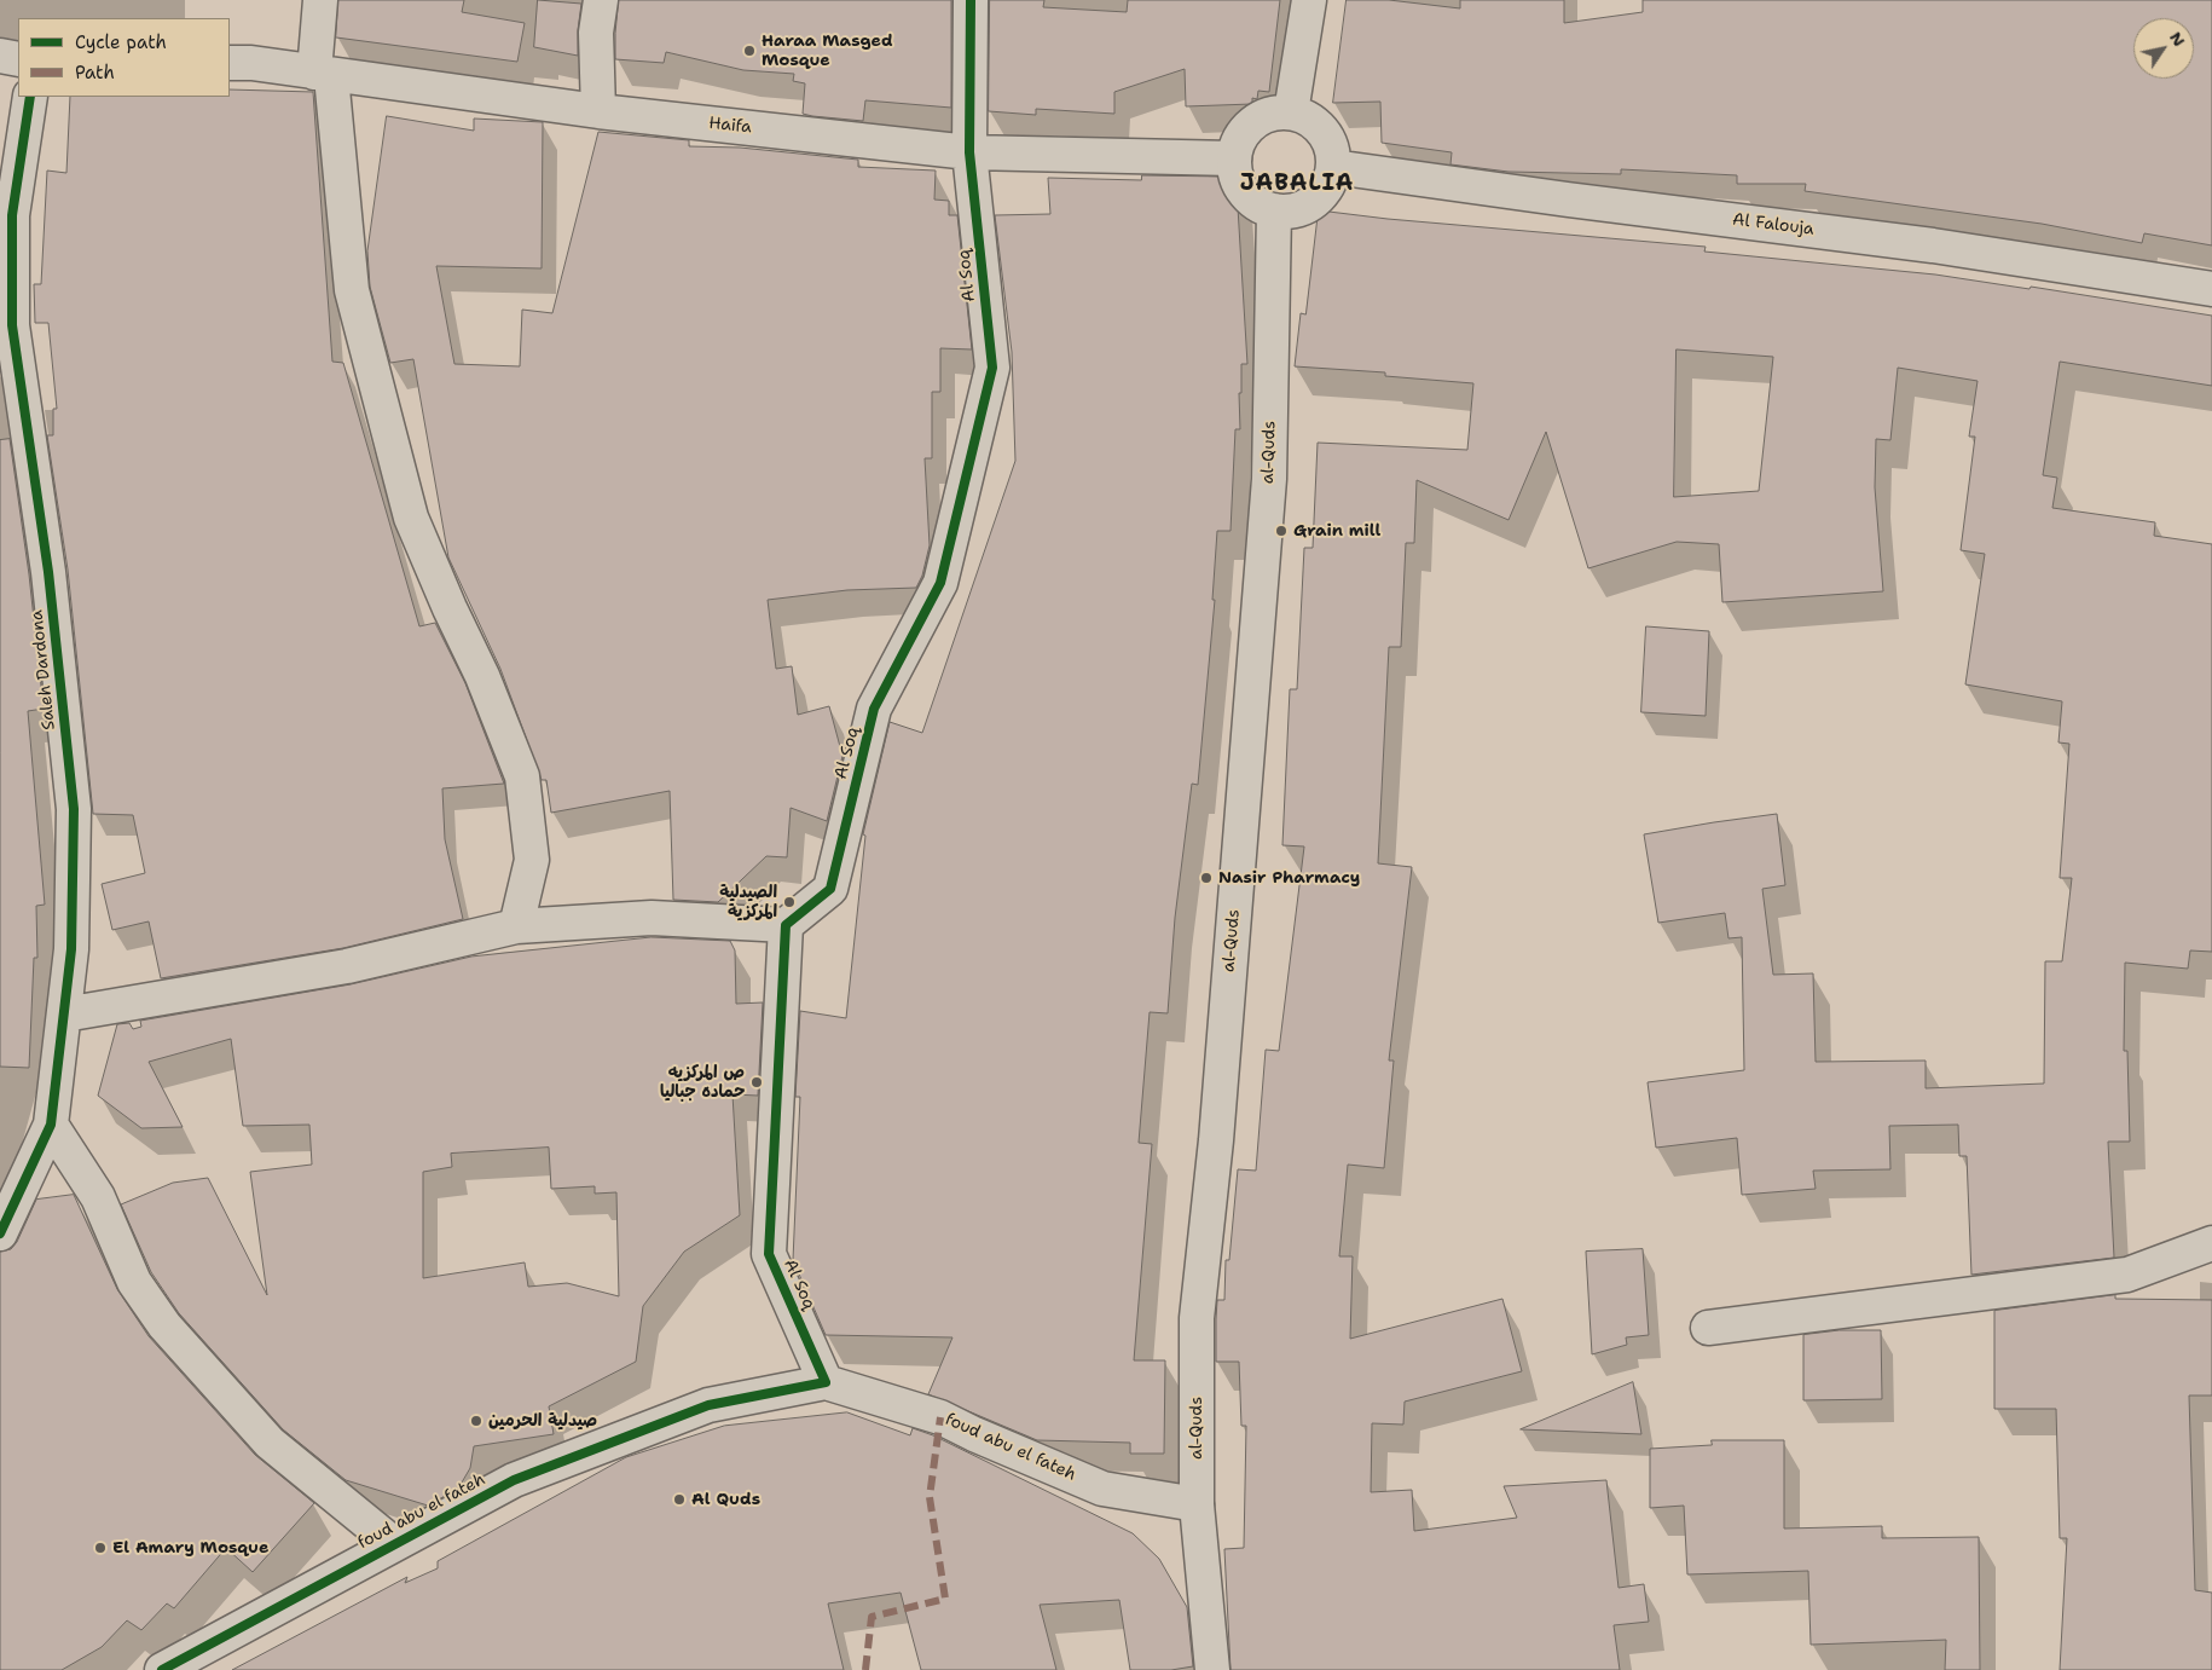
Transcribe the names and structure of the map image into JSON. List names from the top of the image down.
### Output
{
  "streets": {
    "street": [
      "Haifa",
      "Al Falouja",
      "Al Soq",
      "al-Quds",
      "Saleh Dardona",
      "foud abu el fateh"
    ]
  },
  "crossings": [
    ["Haifa", "Al Falouja"],
    ["Haifa", "Al Soq"],
    ["Haifa", "al-Quds"],
    ["Al Falouja", "al-Quds"],
    ["Al Soq", "foud abu el fateh"],
    ["al-Quds", "foud abu el fateh"]
  ],
  "districts": ["JABALIA"],
  "places": [
    "Haraa Masged Mosque",
    "Grain mill",
    "Nasir Pharmacy",
    "الصيدلية المركزية",
    "ص المركزيه حماده جباليا",
    "صيدلية الحرمين",
    "Al Quds",
    "El Amary Mosque"
  ],
  "legend": ["Cycle path", "Path"],
  "north": "top right"
}
